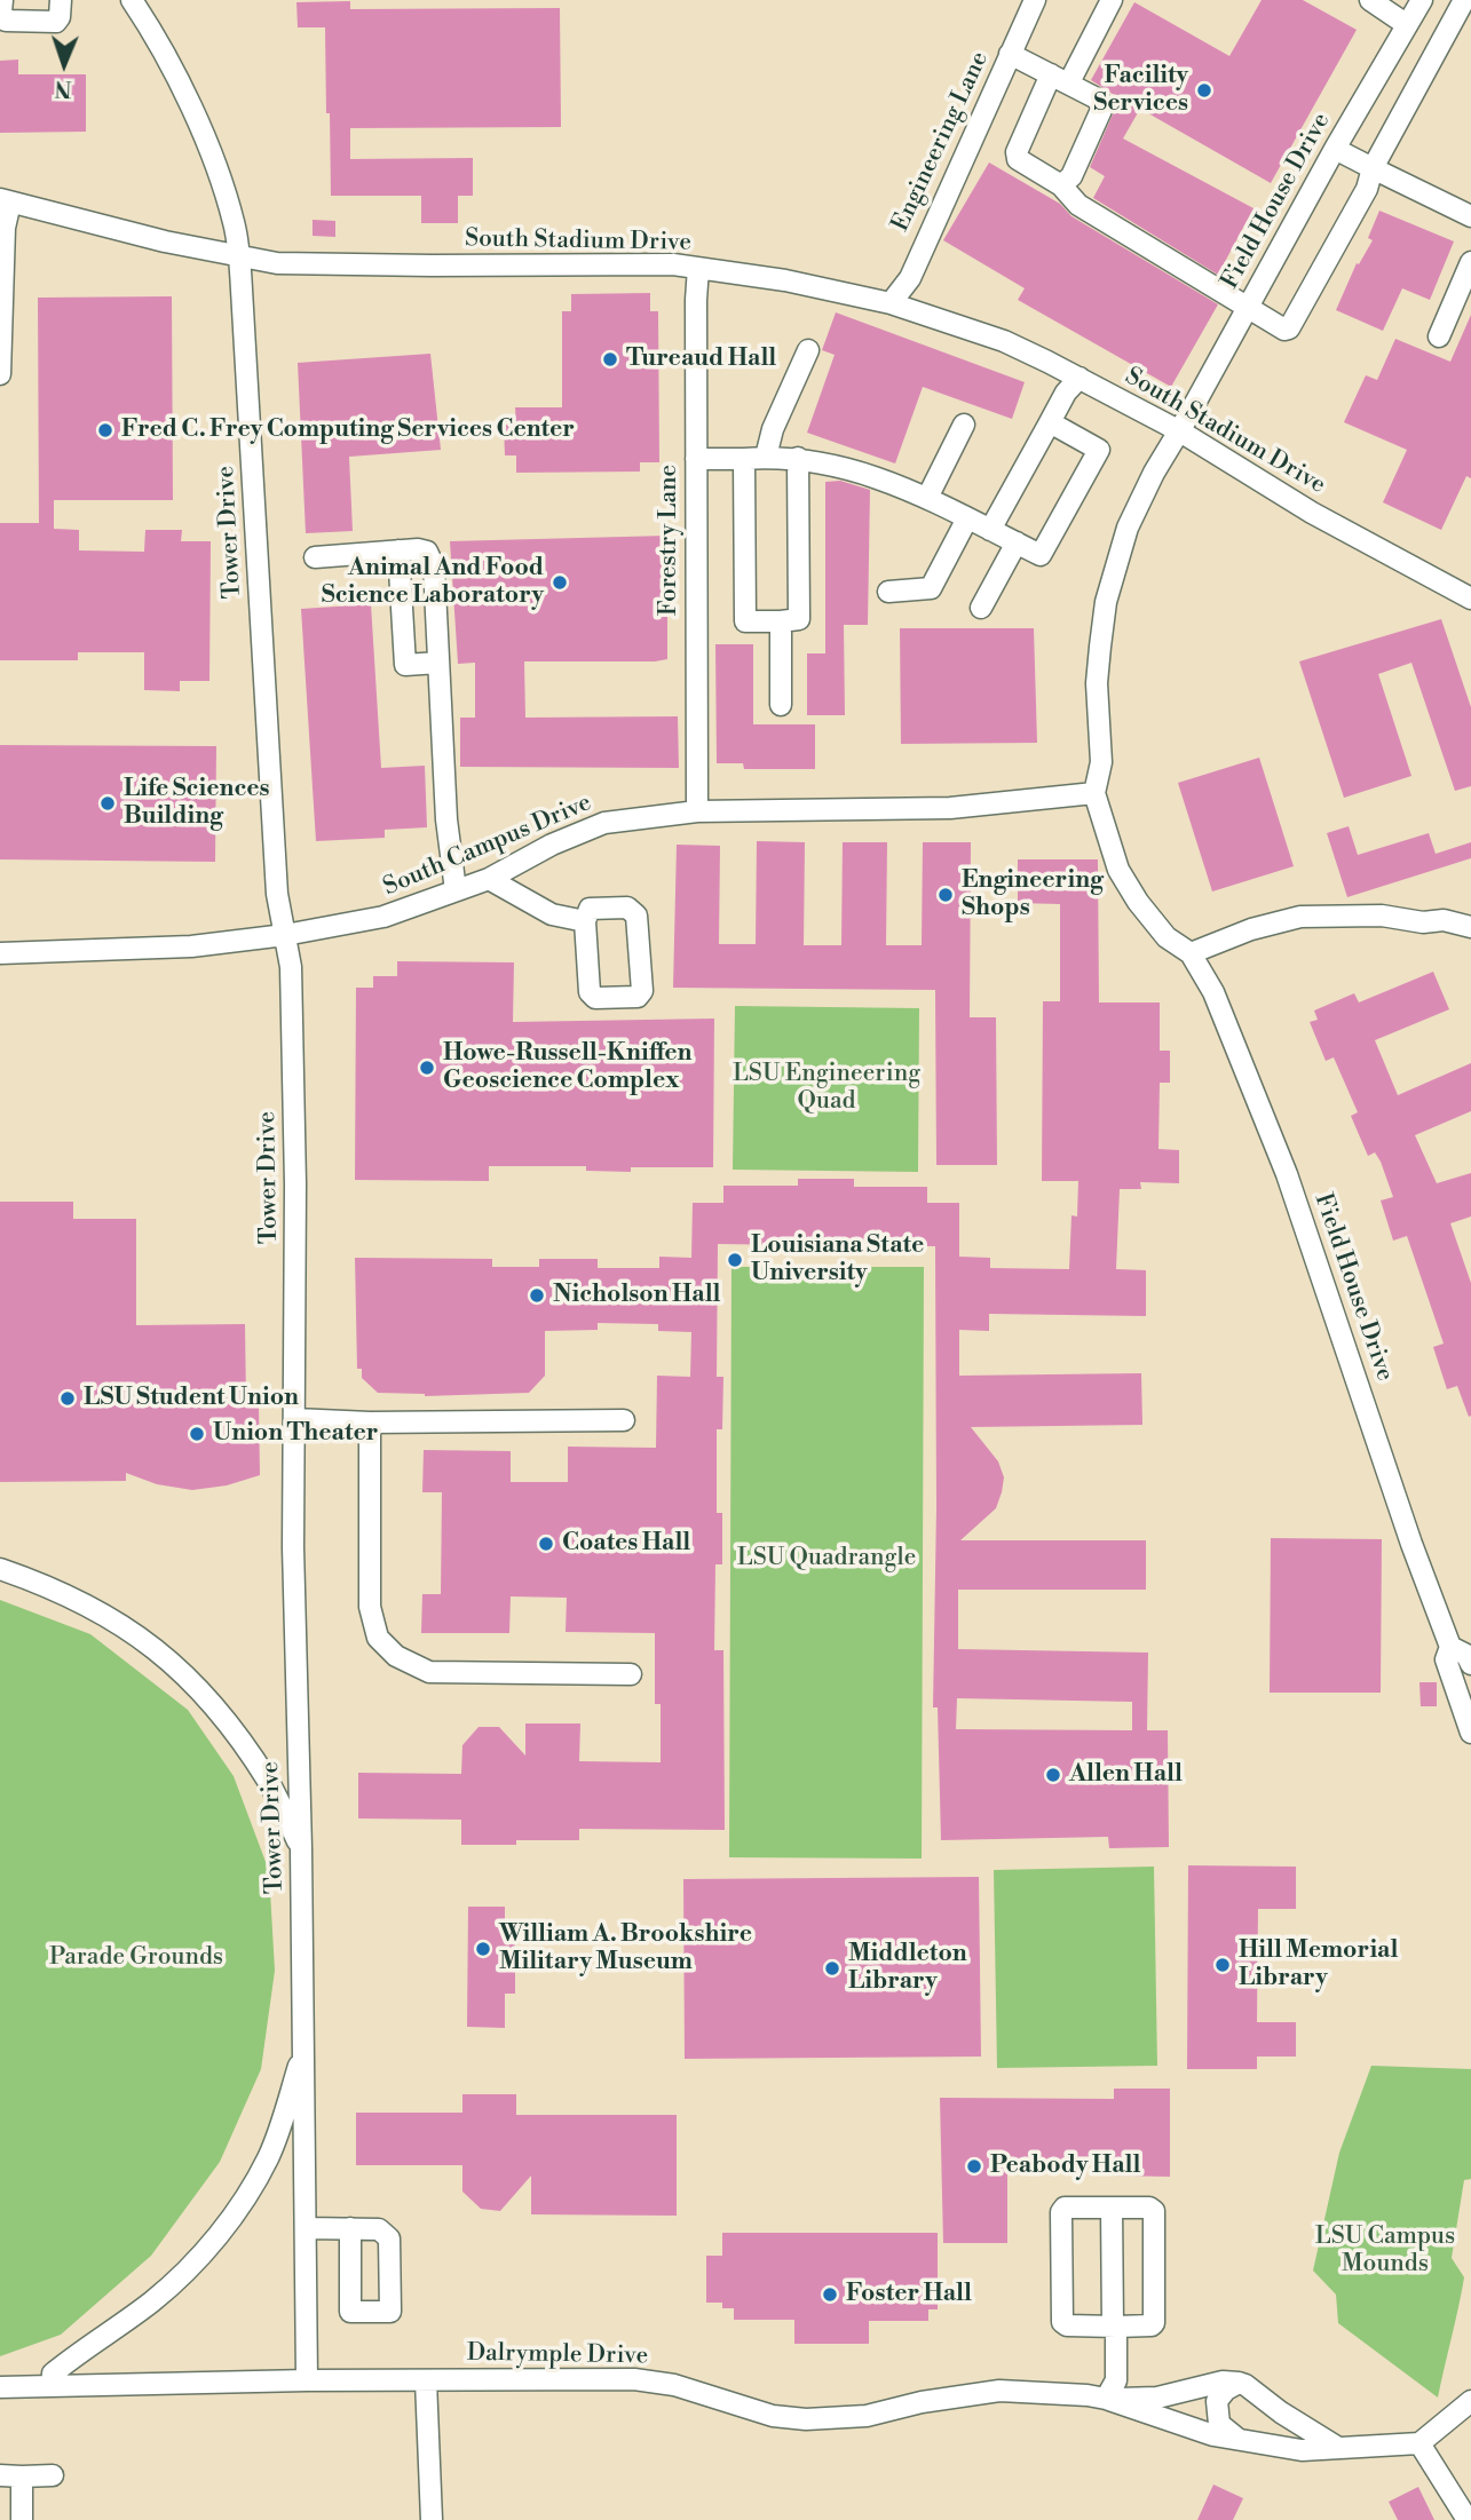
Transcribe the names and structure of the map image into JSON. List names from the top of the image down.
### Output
{
  "streets": {
    "street": [
      "Engineering Lane",
      "Field House Drive",
      "South Stadium Drive",
      "Tower Drive",
      "Forestry Lane",
      "South Campus Drive",
      "Dalrymple Drive"
    ]
  },
  "crossings": [
    ["Engineering Lane", "South Stadium Drive"],
    ["Field House Drive", "South Stadium Drive"],
    ["Field House Drive", "South Campus Drive"],
    ["South Stadium Drive", "Tower Drive"],
    ["South Stadium Drive", "Forestry Lane"],
    ["Tower Drive", "South Campus Drive"],
    ["Tower Drive", "Dalrymple Drive"],
    ["Forestry Lane", "South Campus Drive"]
  ],
  "parks": [
    "LSU Engineering Quad",
    "LSU Quadrangle",
    "Parade Grounds",
    "LSU Campus Mounds"
  ],
  "places": [
    "Facility Services",
    "Tureaud Hall",
    "Fred C. Frey Computing Services Center",
    "Animal And Food Science Laboratory",
    "Life Sciences Building",
    "Engineering Shops",
    "Howe-Russell-Kniffen Geoscience Complex",
    "Louisiana State University",
    "Nicholson Hall",
    "LSU Student Union",
    "Union Theater",
    "Coates Hall",
    "Allen Hall",
    "William A. Brookshire Military Museum",
    "Hill Memorial Library",
    "Middleton Library",
    "Peabody Hall",
    "Foster Hall"
  ],
  "north": "bottom"
}
